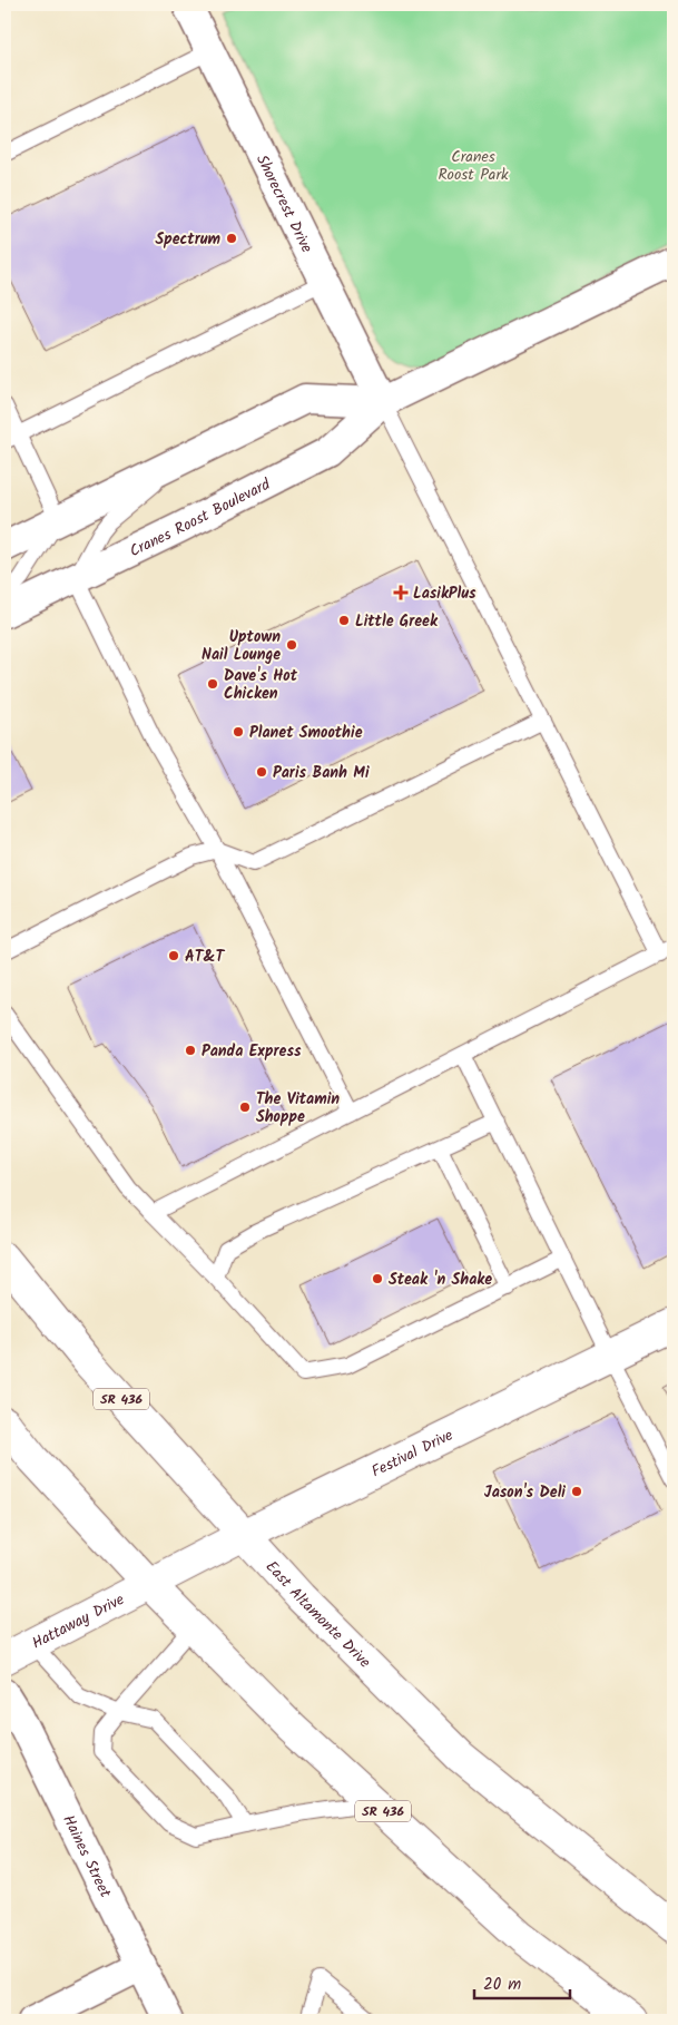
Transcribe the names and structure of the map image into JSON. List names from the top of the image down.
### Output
{
  "streets": {
    "main road": [
      "SR 436",
      "Festival Drive",
      "East Altamonte Drive",
      "Hattaway Drive"
    ],
    "street": ["Shorecrest Drive", "Cranes Roost Boulevard", "Haines Street"]
  },
  "crossings": [
    ["Shorecrest Drive", "Cranes Roost Boulevard"],
    ["SR 436", "Festival Drive"],
    ["SR 436", "Hattaway Drive"],
    ["Festival Drive", "East Altamonte Drive"],
    ["Festival Drive", "Hattaway Drive"]
  ],
  "parks": ["Cranes Roost Park"],
  "places": {
    "other": [
      "Spectrum",
      "Little Greek",
      "Uptown Nail Lounge",
      "Dave's Hot Chicken",
      "Planet Smoothie",
      "Paris Banh Mi",
      "AT&T",
      "Panda Express",
      "The Vitamin Shoppe",
      "Steak 'n Shake",
      "Jason's Deli"
    ],
    "health": ["LasikPlus"]
  },
  "scale_bar": "20 m"
}
